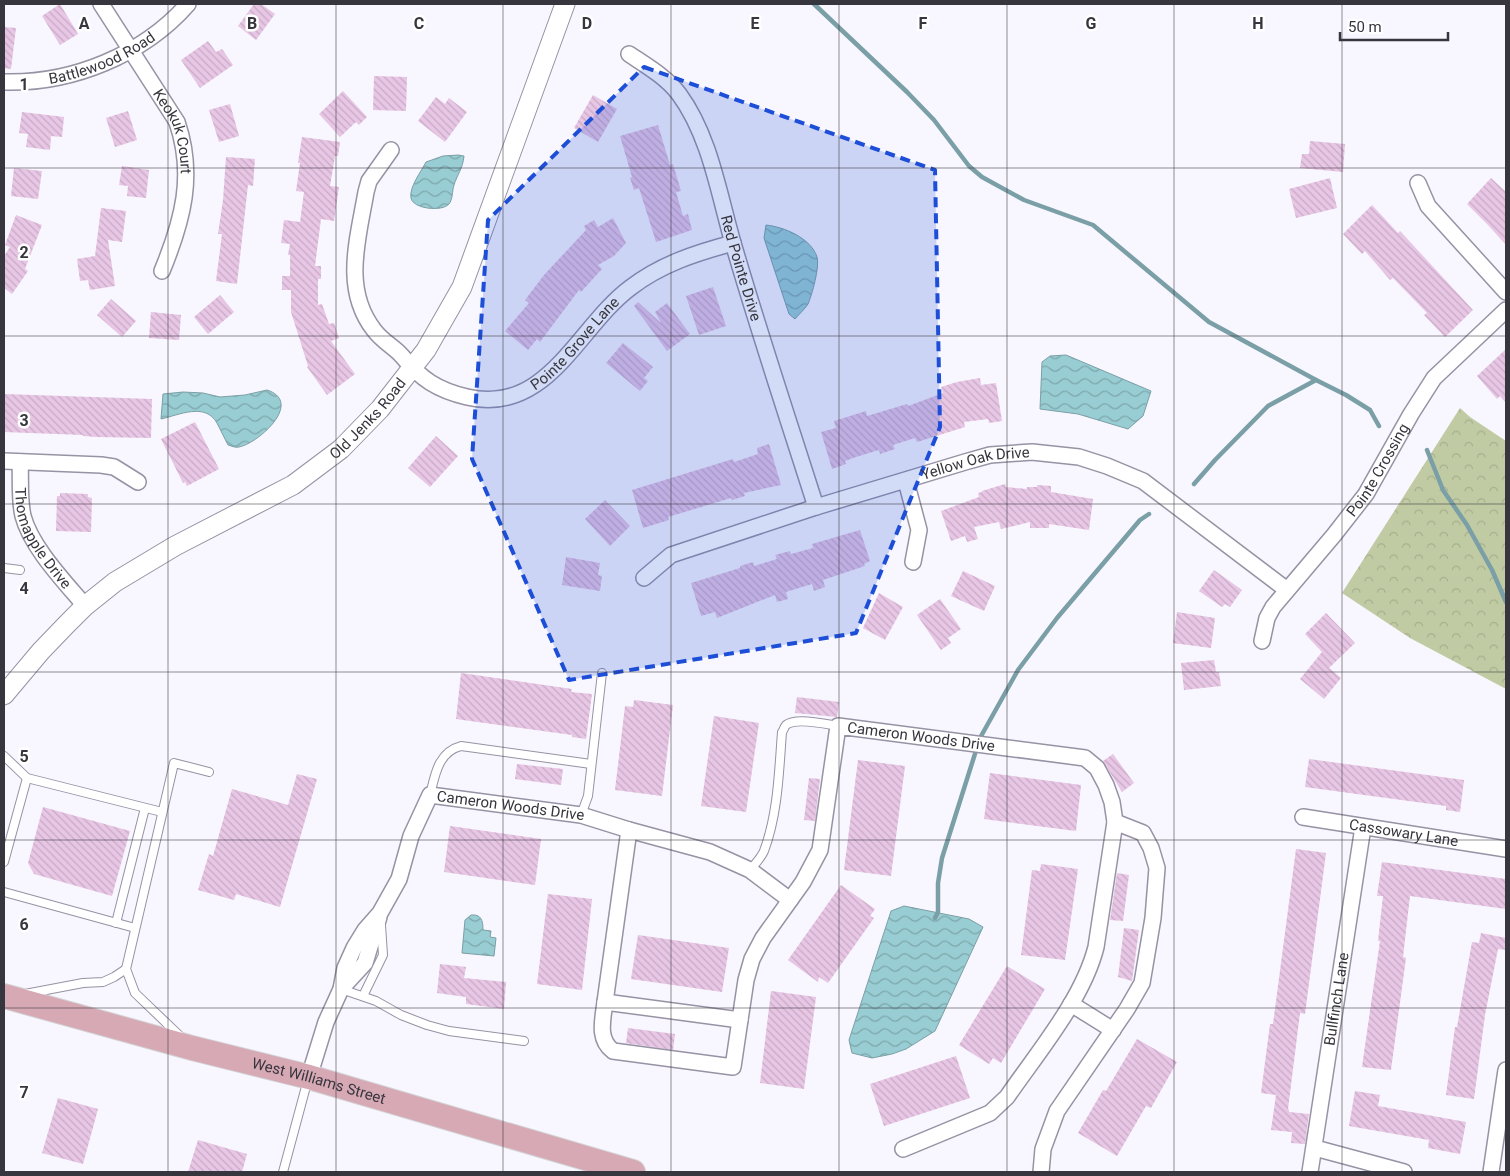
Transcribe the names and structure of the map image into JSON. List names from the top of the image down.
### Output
{
  "streets": {
    "main road": ["West Williams Street"],
    "street": [
      "Battlewood Road",
      "Keokuk Court",
      "Red Pointe Drive",
      "Pointe Grove Lane",
      "Old Jenks Road",
      "Yellow Oak Drive",
      "Pointe Crossing",
      "Thomapple Drive",
      "Cameron Woods Drive",
      "Cassowary Lane",
      "Bullfinch Lane"
    ]
  },
  "crossings": [
    ["Battlewood Road", "Keokuk Court"],
    ["Red Pointe Drive", "Pointe Grove Lane"],
    ["Red Pointe Drive", "Yellow Oak Drive"],
    ["Pointe Grove Lane", "Old Jenks Road"],
    ["Old Jenks Road", "Thomapple Drive"],
    ["Yellow Oak Drive", "Pointe Crossing"],
    ["Cameron Woods Drive", "West Williams Street"],
    ["Cassowary Lane", "Bullfinch Lane"]
  ],
  "scale_bar": "50 m",
  "grid": {
    "columns": [
      "A",
      "B",
      "C",
      "D",
      "E",
      "F",
      "G",
      "H"
    ],
    "rows": [
      "1",
      "2",
      "3",
      "4",
      "5",
      "6",
      "7"
    ]
  }
}
